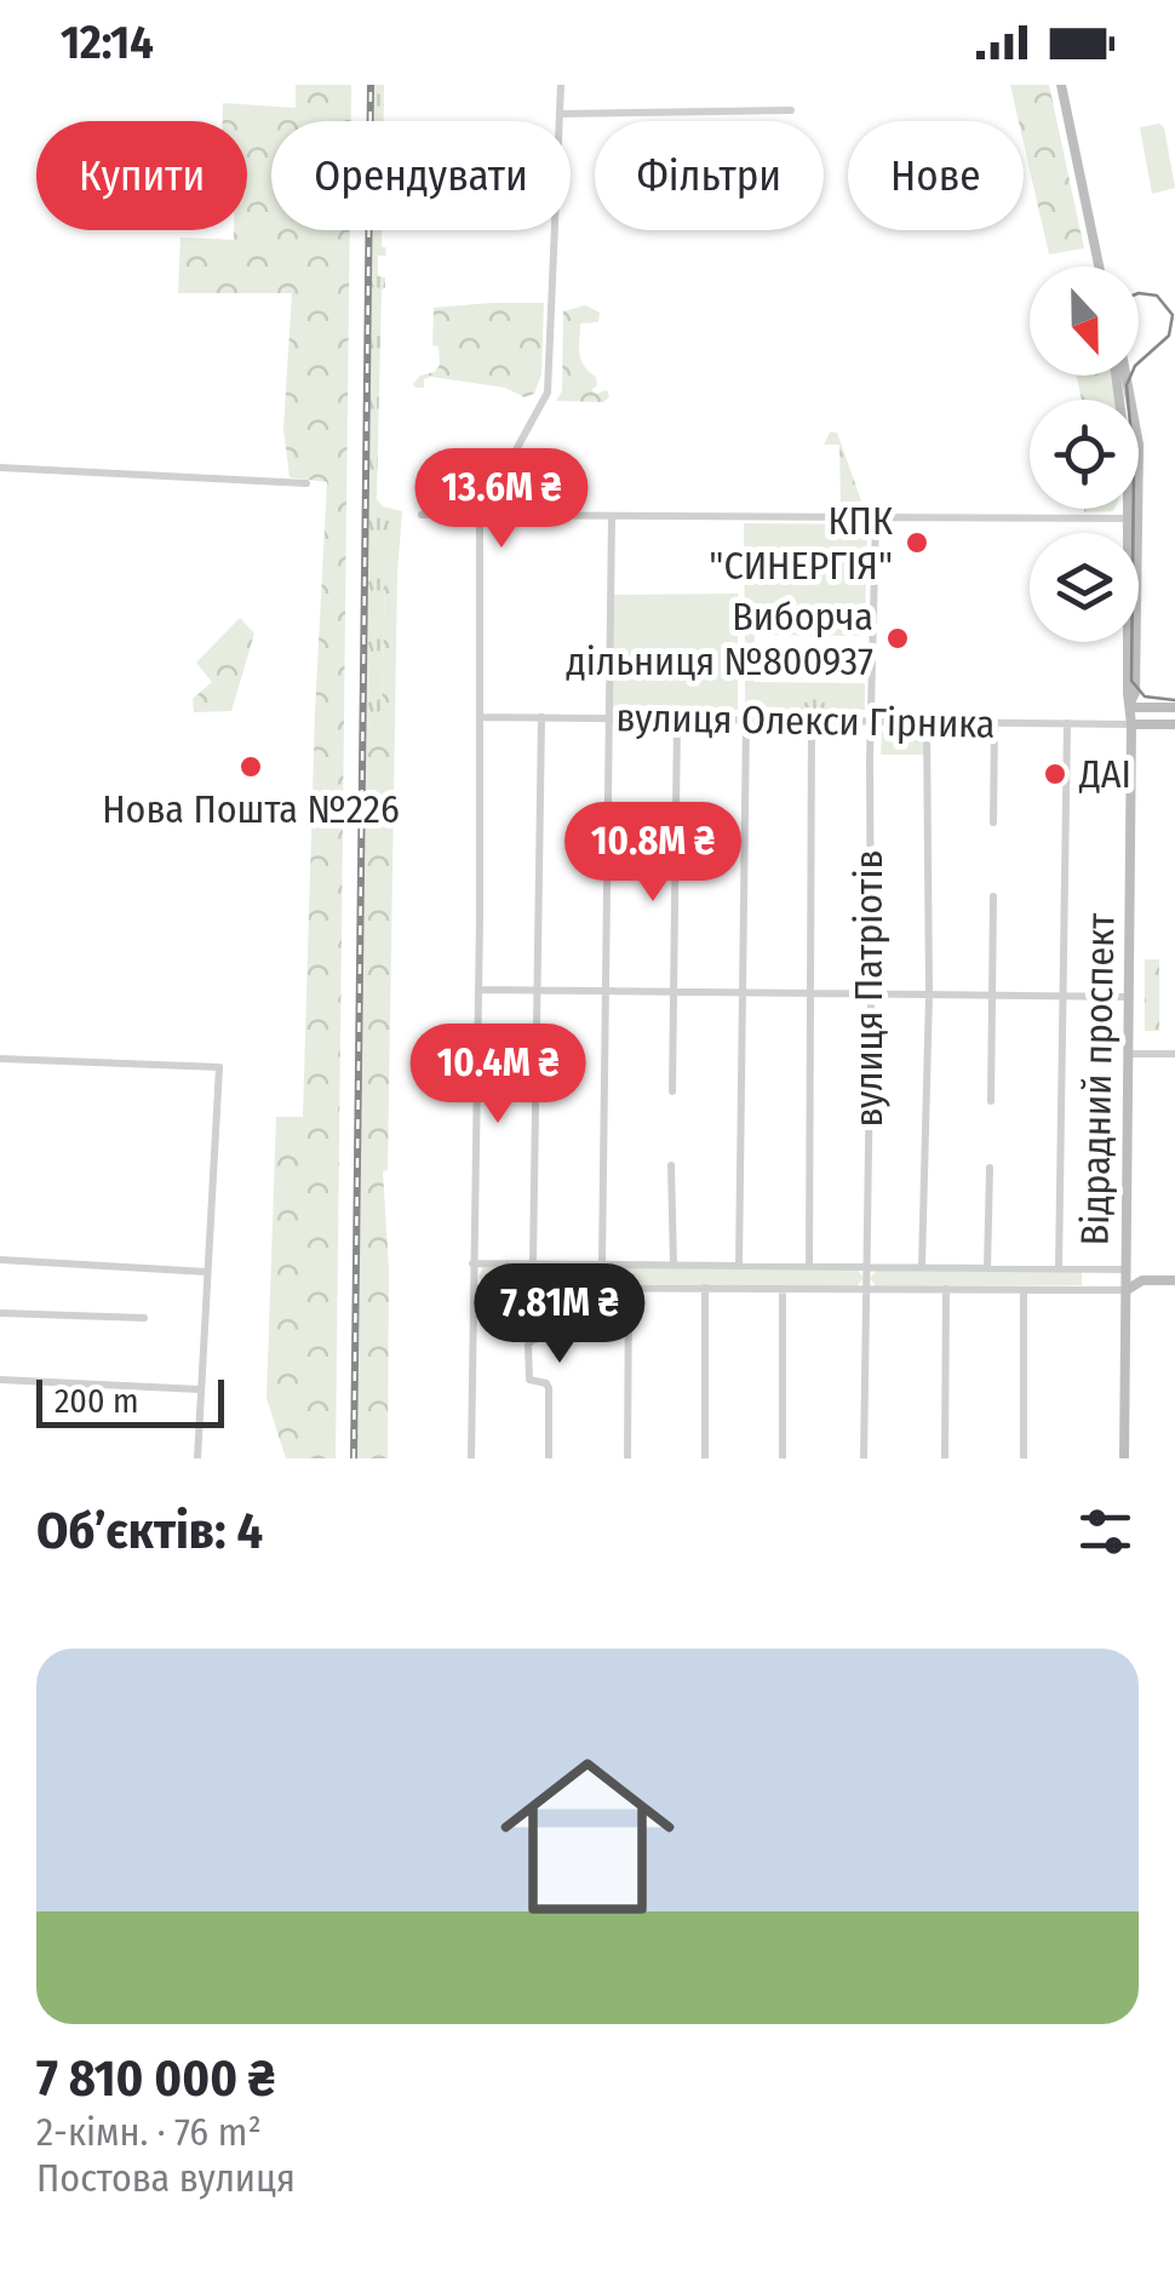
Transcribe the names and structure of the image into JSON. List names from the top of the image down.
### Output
{
  "streets": {
    "main road": ["Відрадний проспект"],
    "street": ["вулиця Олекси Гірника", "вулиця Патріотів"]
  },
  "crossings": [
    ["вулиця Олекси Гірника", "вулиця Патріотів"],
    ["вулиця Олекси Гірника", "Відрадний проспект"]
  ],
  "places": [
    "КПК \"СИНЕРГІЯ\"",
    "Виборча дільниця №800937",
    "Нова Пошта №226",
    "ДАІ"
  ],
  "scale_bar": "200 m",
  "north": "bottom",
  "page": {
    "status": "12:14",
    "chip": [
      "Купити",
      "Орендувати",
      "Фільтри",
      "Нове"
    ],
    "price": [
      "13.6M ₴",
      "10.8M ₴",
      "10.4M ₴",
      "7.81M ₴"
    ],
    "scale": "200 m",
    "heading": "Об’єктів: 4",
    "list": [
      {
        "name": "7 810 000 ₴",
        "note": "2-кімн. · 76 m² · Постова вулиця"
      }
    ]
  }
}
